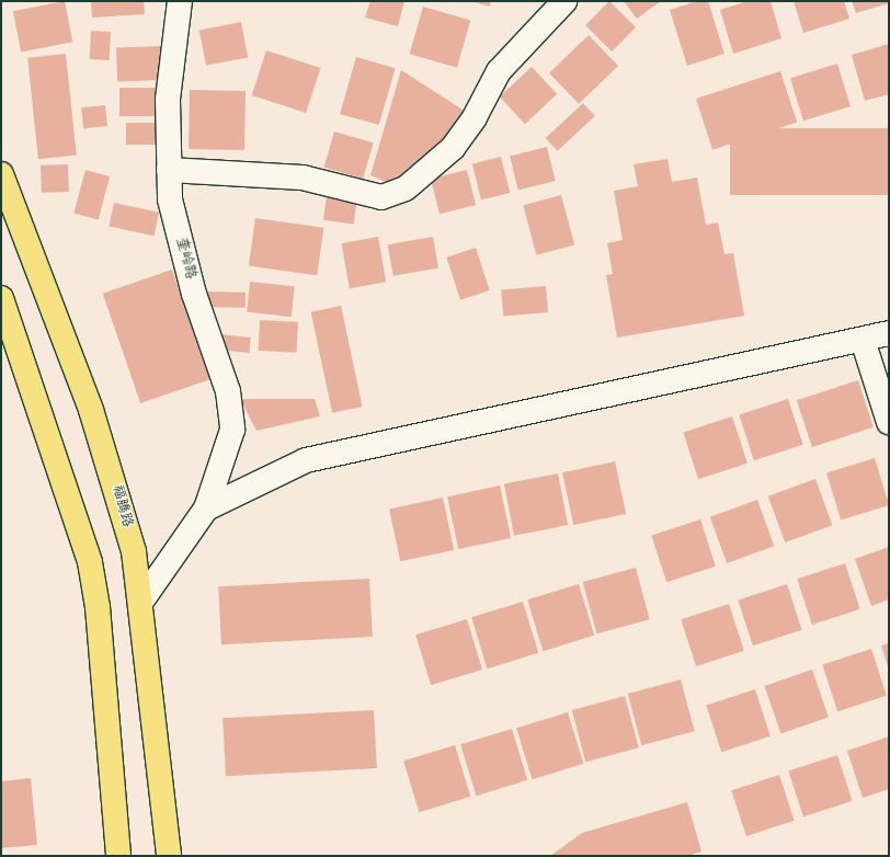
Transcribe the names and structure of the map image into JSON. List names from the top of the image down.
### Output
{
  "streets": {
    "main road": ["福腾路"],
    "street": ["奎岭路"]
  }
}
